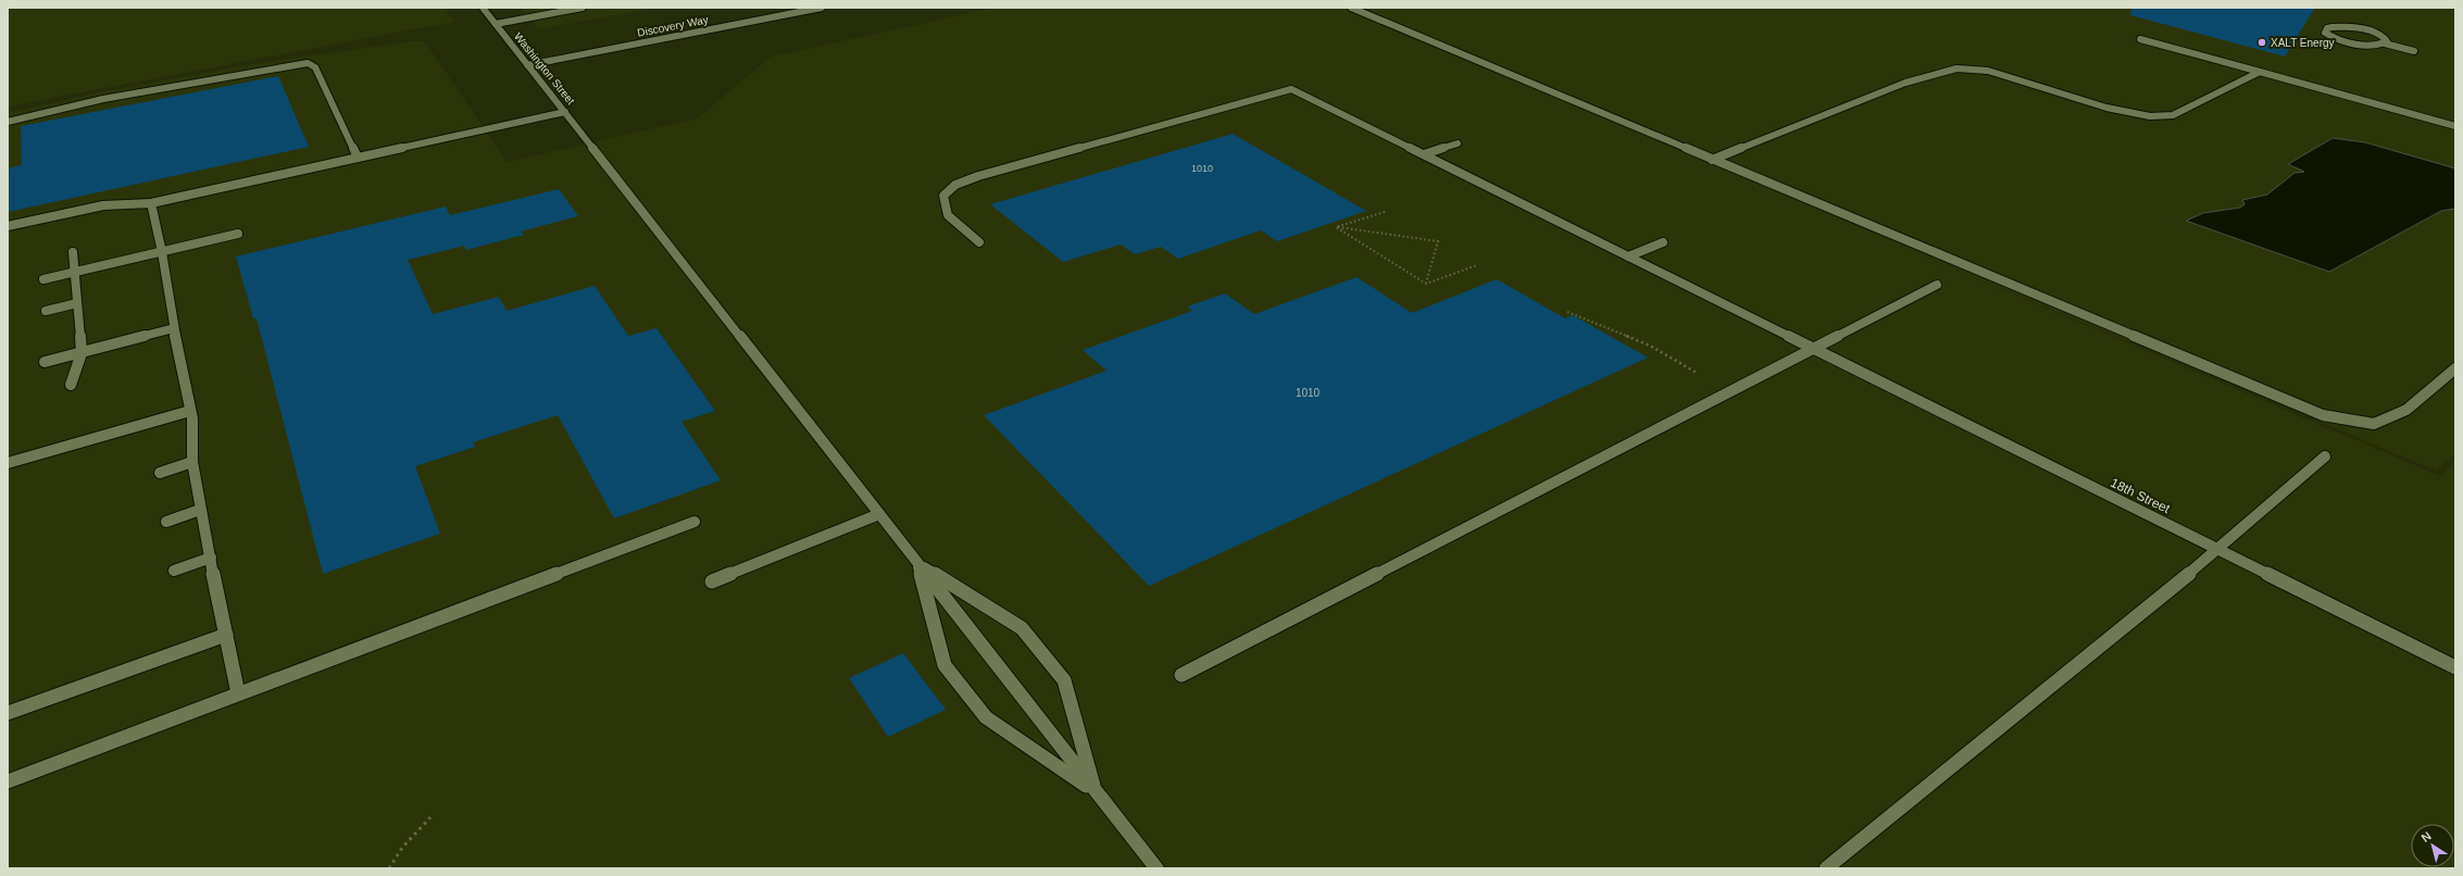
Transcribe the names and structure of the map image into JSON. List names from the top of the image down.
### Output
{
  "streets": {
    "street": ["Discovery Way", "Washington Street", "18th Street"]
  },
  "crossings": [
    ["Discovery Way", "Washington Street"]
  ],
  "places": ["XALT Energy"],
  "house_numbers": ["1010", "1010"],
  "north": "top left"
}
